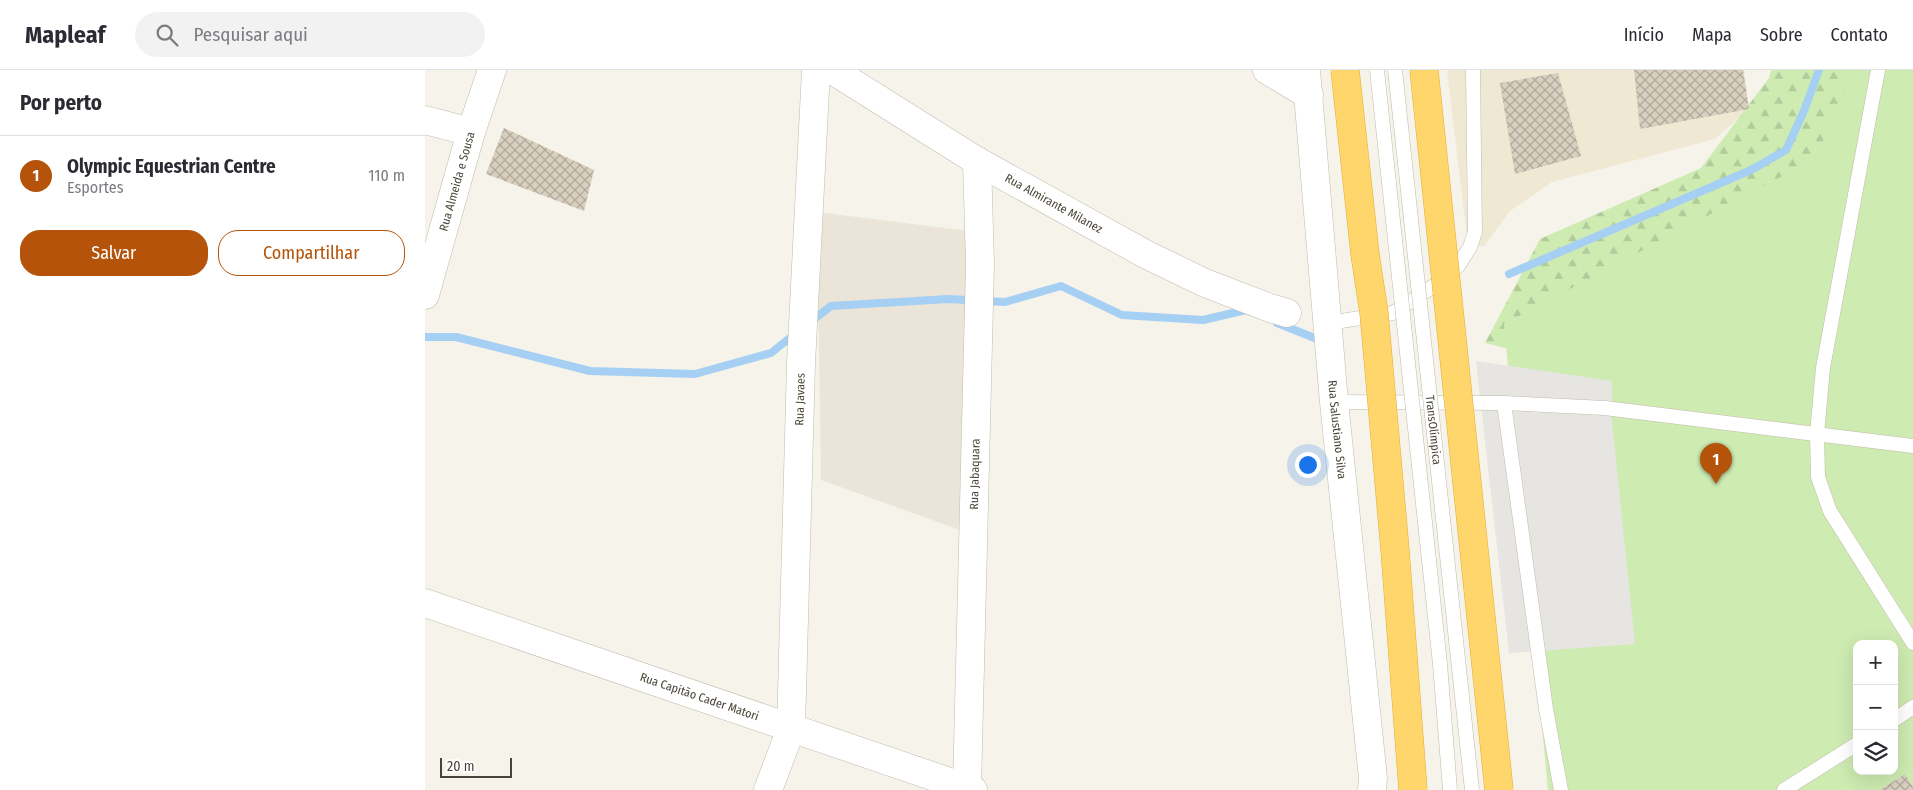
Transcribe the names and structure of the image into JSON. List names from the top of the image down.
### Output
{
  "streets": {
    "street": [
      "Rua Almeida e Sousa",
      "Rua Almirante Milanez",
      "Rua Javaes",
      "Rua Salustiano Silva",
      "Rua Jabaquara",
      "Rua Capitão Cader Matori"
    ],
    "lane": ["TransOlímpica"]
  },
  "crossings": [
    ["Rua Almirante Milanez", "Rua Jabaquara"],
    ["Rua Javaes", "Rua Capitão Cader Matori"],
    ["Rua Jabaquara", "Rua Capitão Cader Matori"]
  ],
  "scale_bar": "20 m",
  "page": {
    "header": "Mapleaf",
    "search": "Pesquisar aqui",
    "nav": [
      "Início",
      "Mapa",
      "Sobre",
      "Contato"
    ],
    "heading": "Por perto",
    "list": [
      {
        "mark": "1",
        "name": "Olympic Equestrian Centre",
        "note": "Esportes",
        "value": "110 m"
      }
    ],
    "buttons": ["Salvar", "Compartilhar"],
    "pins": "1",
    "map_buttons": ["+", "−"],
    "scale": "20 m"
  }
}
